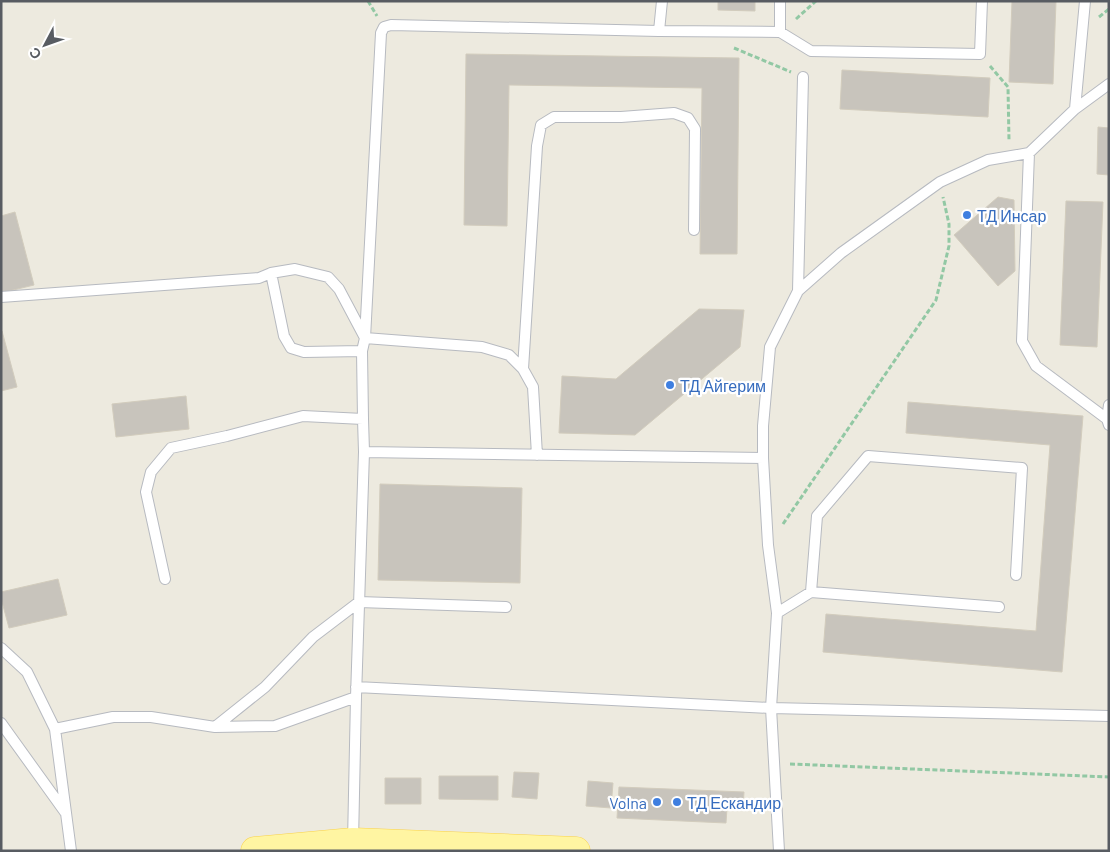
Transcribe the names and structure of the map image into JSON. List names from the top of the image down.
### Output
{
  "places": [
    "ТД Инсар",
    "ТД Айгерим",
    "Volna",
    "ТД Ескандир"
  ],
  "north": "bottom left"
}
